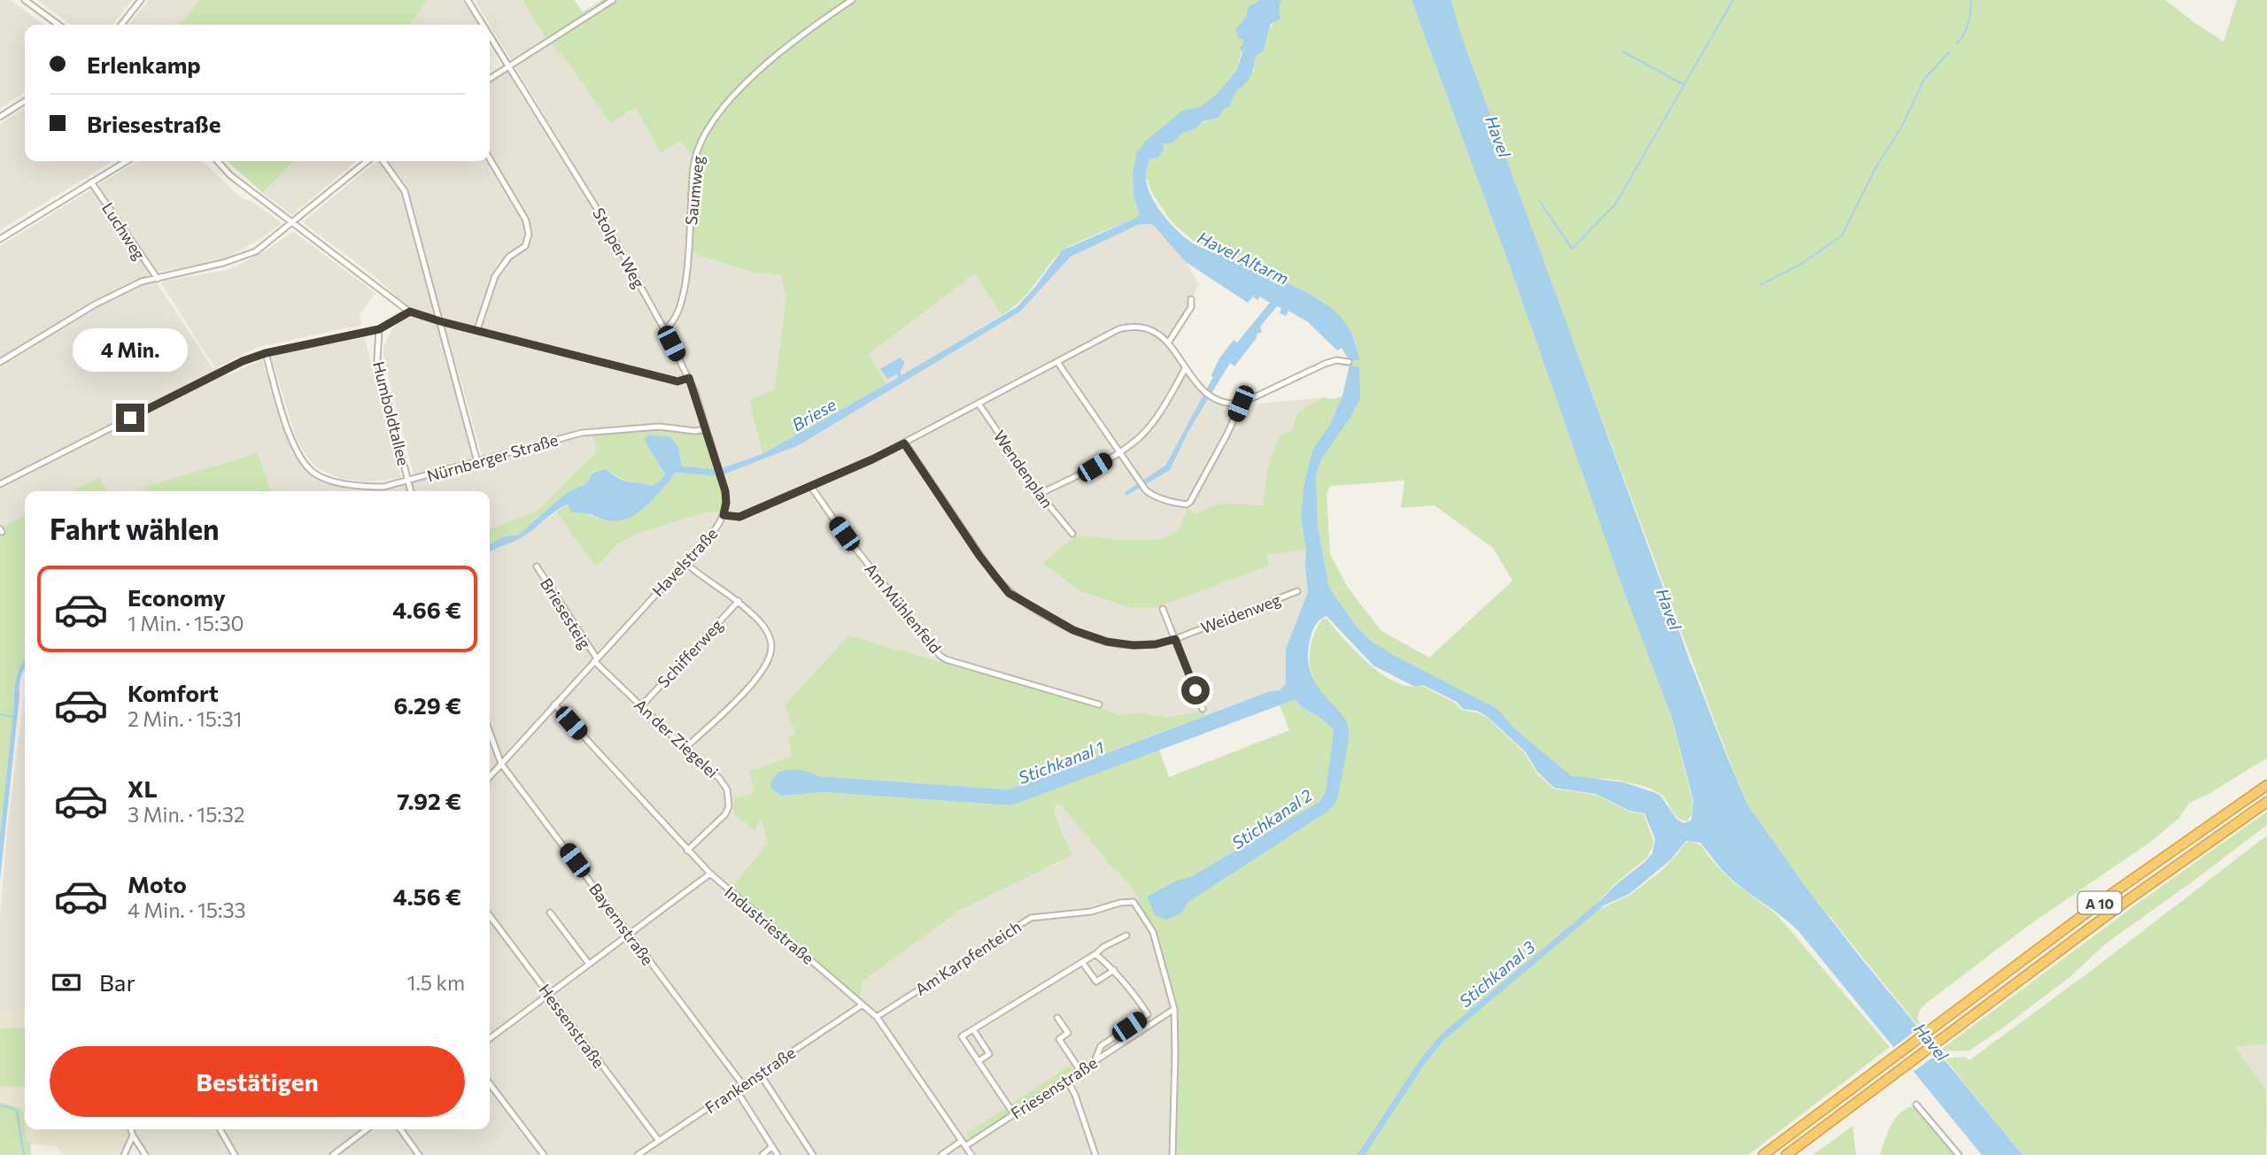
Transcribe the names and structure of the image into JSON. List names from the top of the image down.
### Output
{
  "streets": {
    "highway": ["A 10"],
    "street": [
      "Saumweg",
      "Luchweg",
      "Stolper Weg",
      "Humboldtallee",
      "Nürnberger Straße",
      "Wendenplan",
      "Havelstraße",
      "Am Mühlenfeld",
      "Briesesteig",
      "Weidenweg",
      "Schifferweg",
      "An der Ziegelei",
      "Bayernstraße",
      "Industriestraße",
      "Am Karpfenteich",
      "Hessenstraße",
      "Frankenstraße",
      "Friesenstraße"
    ]
  },
  "crossings": [
    ["Saumweg", "Stolper Weg"],
    ["Stolper Weg", "Nürnberger Straße"],
    ["Stolper Weg", "Havelstraße"],
    ["Humboldtallee", "Nürnberger Straße"],
    ["Wendenplan", "Havelstraße"],
    ["Havelstraße", "Am Mühlenfeld"],
    ["Havelstraße", "Briesesteig"],
    ["Havelstraße", "Weidenweg"],
    ["Havelstraße", "An der Ziegelei"],
    ["Havelstraße", "Bayernstraße"],
    ["Havelstraße", "Industriestraße"],
    ["Briesesteig", "An der Ziegelei"],
    ["Schifferweg", "An der Ziegelei"],
    ["An der Ziegelei", "Industriestraße"],
    ["Bayernstraße", "Frankenstraße"],
    ["Industriestraße", "Am Karpfenteich"],
    ["Industriestraße", "Frankenstraße"],
    ["Industriestraße", "Friesenstraße"],
    ["Am Karpfenteich", "Friesenstraße"],
    ["Hessenstraße", "Frankenstraße"]
  ],
  "water": [
    "Havel",
    "Havel Altarm",
    "Briese",
    "Stichkanal 1",
    "Stichkanal 2",
    "Stichkanal 3"
  ],
  "page": {
    "banner": ["Erlenkamp", "Briesestraße"],
    "bubble": "4 Min.",
    "heading": "Fahrt wählen",
    "list": [
      {
        "name": "Economy",
        "note": "1 Min. · 15:30",
        "value": "4.66 €"
      },
      {
        "name": "Komfort",
        "note": "2 Min. · 15:31",
        "value": "6.29 €"
      },
      {
        "name": "XL",
        "note": "3 Min. · 15:32",
        "value": "7.92 €"
      },
      {
        "name": "Moto",
        "note": "4 Min. · 15:33",
        "value": "4.56 €"
      }
    ],
    "pay": ["Bar", "1.5 km"],
    "buttons": "Bestätigen"
  }
}
